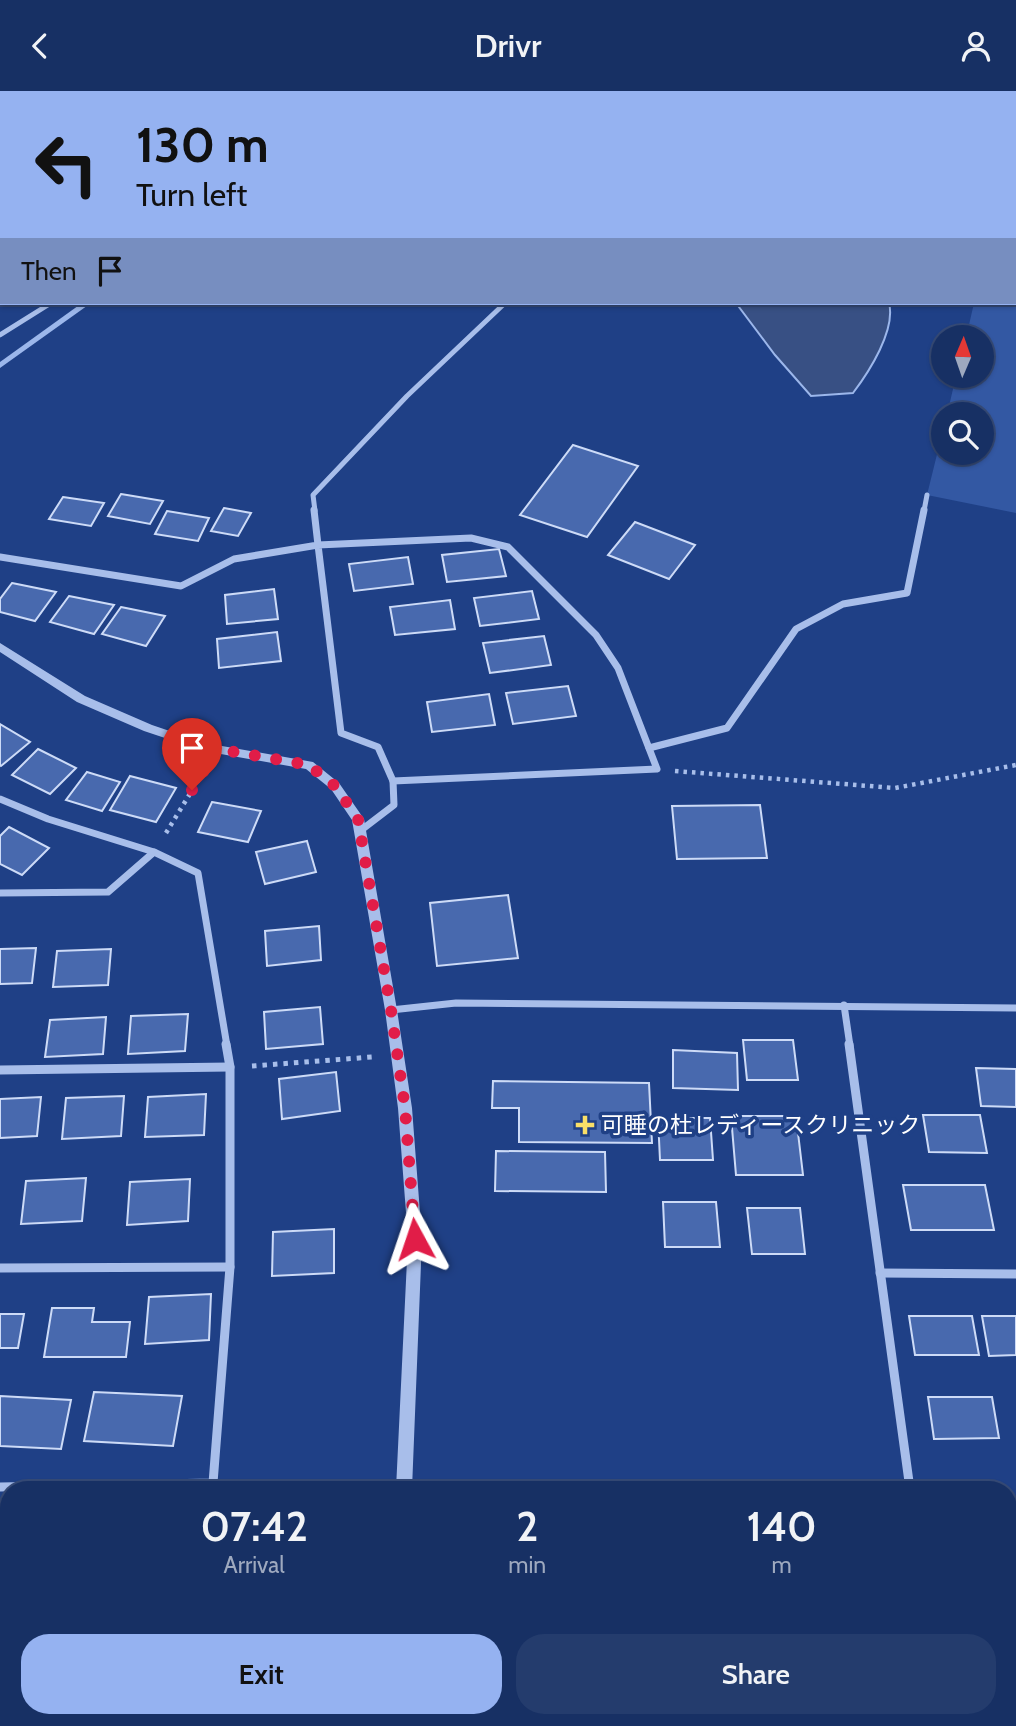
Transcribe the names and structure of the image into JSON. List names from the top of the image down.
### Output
{
  "places": {
    "health": ["可睡の杜レディースクリニック"]
  },
  "north": "top",
  "page": {
    "header": "Drivr",
    "turn": ["130 m", "Turn left"],
    "then": "Then",
    "eta": [
      "07:42",
      "Arrival",
      "2",
      "min",
      "140",
      "m"
    ],
    "buttons": ["Exit", "Share"]
  }
}
